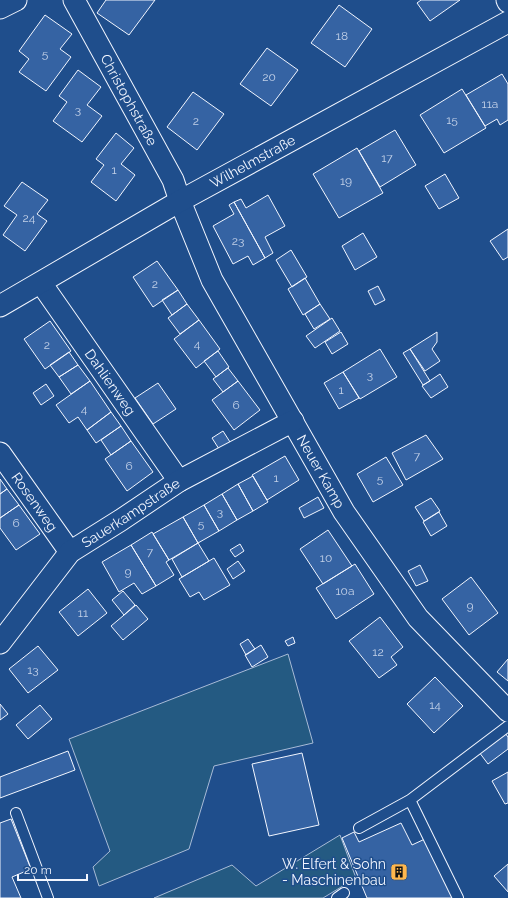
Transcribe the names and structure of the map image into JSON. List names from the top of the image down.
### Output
{
  "streets": {
    "street": [
      "Christophstraße",
      "Wilhelmstraße",
      "Dahlienweg",
      "Neuer Kamp",
      "Rosenweg",
      "Sauerkampstraße"
    ]
  },
  "crossings": [
    ["Christophstraße", "Wilhelmstraße"],
    ["Christophstraße", "Neuer Kamp"],
    ["Wilhelmstraße", "Dahlienweg"],
    ["Wilhelmstraße", "Neuer Kamp"],
    ["Dahlienweg", "Sauerkampstraße"],
    ["Neuer Kamp", "Sauerkampstraße"],
    ["Rosenweg", "Sauerkampstraße"]
  ],
  "places": {
    "building": ["W. Elfert & Sohn - Maschinenbau"]
  },
  "house_numbers": [
    "18",
    "5",
    "20",
    "11a",
    "3",
    "15",
    "2",
    "17",
    "1",
    "19",
    "24",
    "23",
    "2",
    "4",
    "2",
    "3",
    "1",
    "6",
    "4",
    "7",
    "6",
    "1",
    "5",
    "3",
    "6",
    "5",
    "7",
    "10",
    "9",
    "10a",
    "9",
    "11",
    "12",
    "13",
    "14"
  ],
  "scale_bar": "20 m"
}
